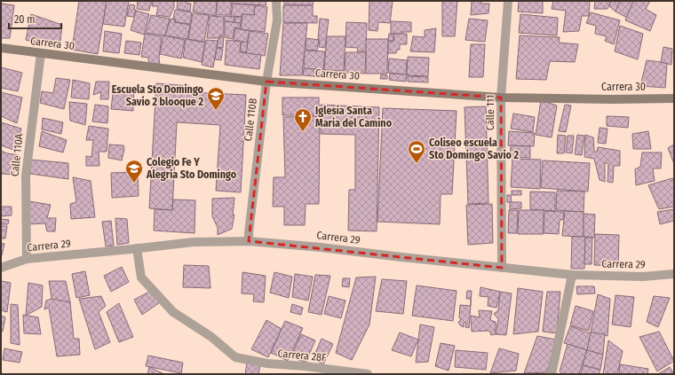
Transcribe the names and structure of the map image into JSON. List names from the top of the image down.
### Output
{
  "streets": {
    "street": [
      "Carrera 30",
      "Calle 111",
      "Calle 110B",
      "Calle 110A",
      "Carrera 29",
      "Carrera 28F"
    ]
  },
  "crossings": [
    ["Carrera 30", "Calle 111"],
    ["Carrera 30", "Calle 110B"],
    ["Carrera 30", "Calle 110A"],
    ["Calle 111", "Carrera 29"],
    ["Calle 110B", "Carrera 29"],
    ["Calle 110A", "Carrera 29"],
    ["Carrera 29", "Carrera 28F"]
  ],
  "places": {
    "school or university": ["Escuela Sto Domingo Savio 2 blooque 2", "Colegio Fe Y Alegria Sto Domingo"],
    "church": ["Iglesia Santa Maria del Camino"],
    "sports": ["Coliseo escuela Sto Domingo Savio 2"]
  },
  "scale_bar": "20 m"
}
